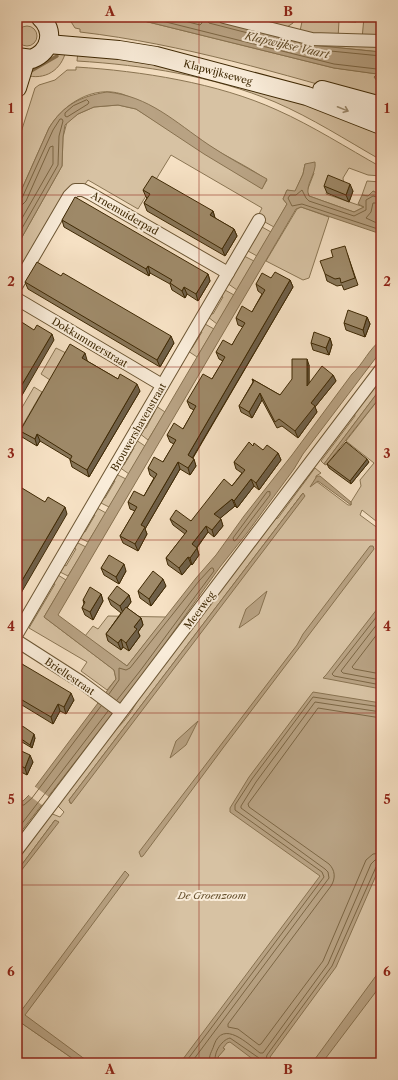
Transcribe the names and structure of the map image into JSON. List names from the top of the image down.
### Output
{
  "streets": {
    "main road": ["Klapwijkseweg"],
    "street": [
      "Arnemuiderpad",
      "Dokkummerstraat",
      "Brouwershavenstraat",
      "Meerweg",
      "Briellestraat"
    ]
  },
  "crossings": [
    ["Arnemuiderpad", "Brouwershavenstraat"],
    ["Dokkummerstraat", "Brouwershavenstraat"],
    ["Meerweg", "Briellestraat"]
  ],
  "water": ["Klapwijkse Vaart"],
  "parks": ["De Groenzoom"],
  "grid": {
    "columns": ["A", "B"],
    "rows": [
      "1",
      "2",
      "3",
      "4",
      "5",
      "6"
    ]
  }
}
